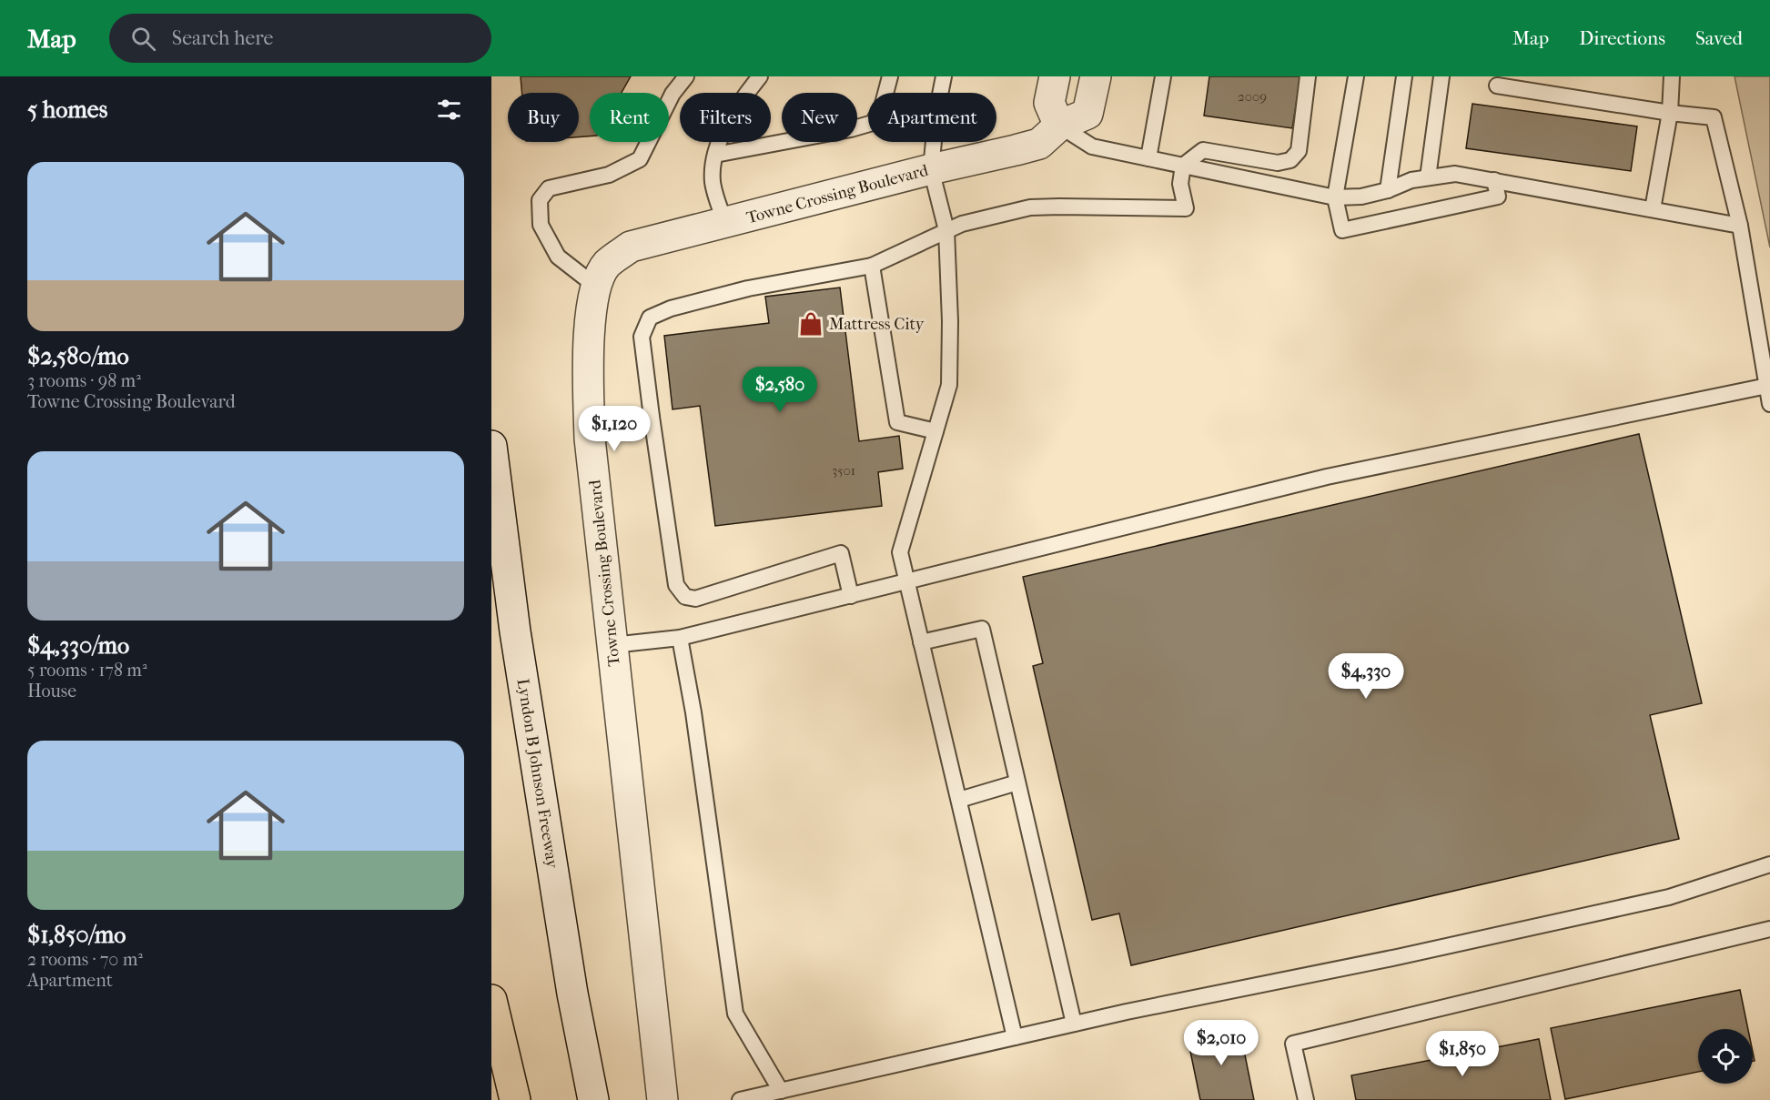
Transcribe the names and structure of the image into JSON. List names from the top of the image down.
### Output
{
  "streets": {
    "street": ["Towne Crossing Boulevard", "Lyndon B Johnson Freeway"]
  },
  "places": {
    "shop": ["Mattress City"]
  },
  "house_numbers": ["2009", "3501"],
  "page": {
    "header": "Map",
    "search": "Search here",
    "nav": ["Map", "Directions", "Saved"],
    "heading": "5 homes",
    "chip": [
      "Buy",
      "Rent",
      "Filters",
      "New",
      "Apartment"
    ],
    "list": [
      {
        "name": "$2,580/mo",
        "note": "3 rooms · 98 m² · Towne Crossing Boulevard"
      },
      {
        "name": "$4,330/mo",
        "note": "5 rooms · 178 m² · House"
      },
      {
        "name": "$1,850/mo",
        "note": "2 rooms · 70 m² · Apartment"
      }
    ],
    "price": [
      "$2,580",
      "$1,120",
      "$4,330",
      "$2,010",
      "$1,850"
    ]
  }
}
